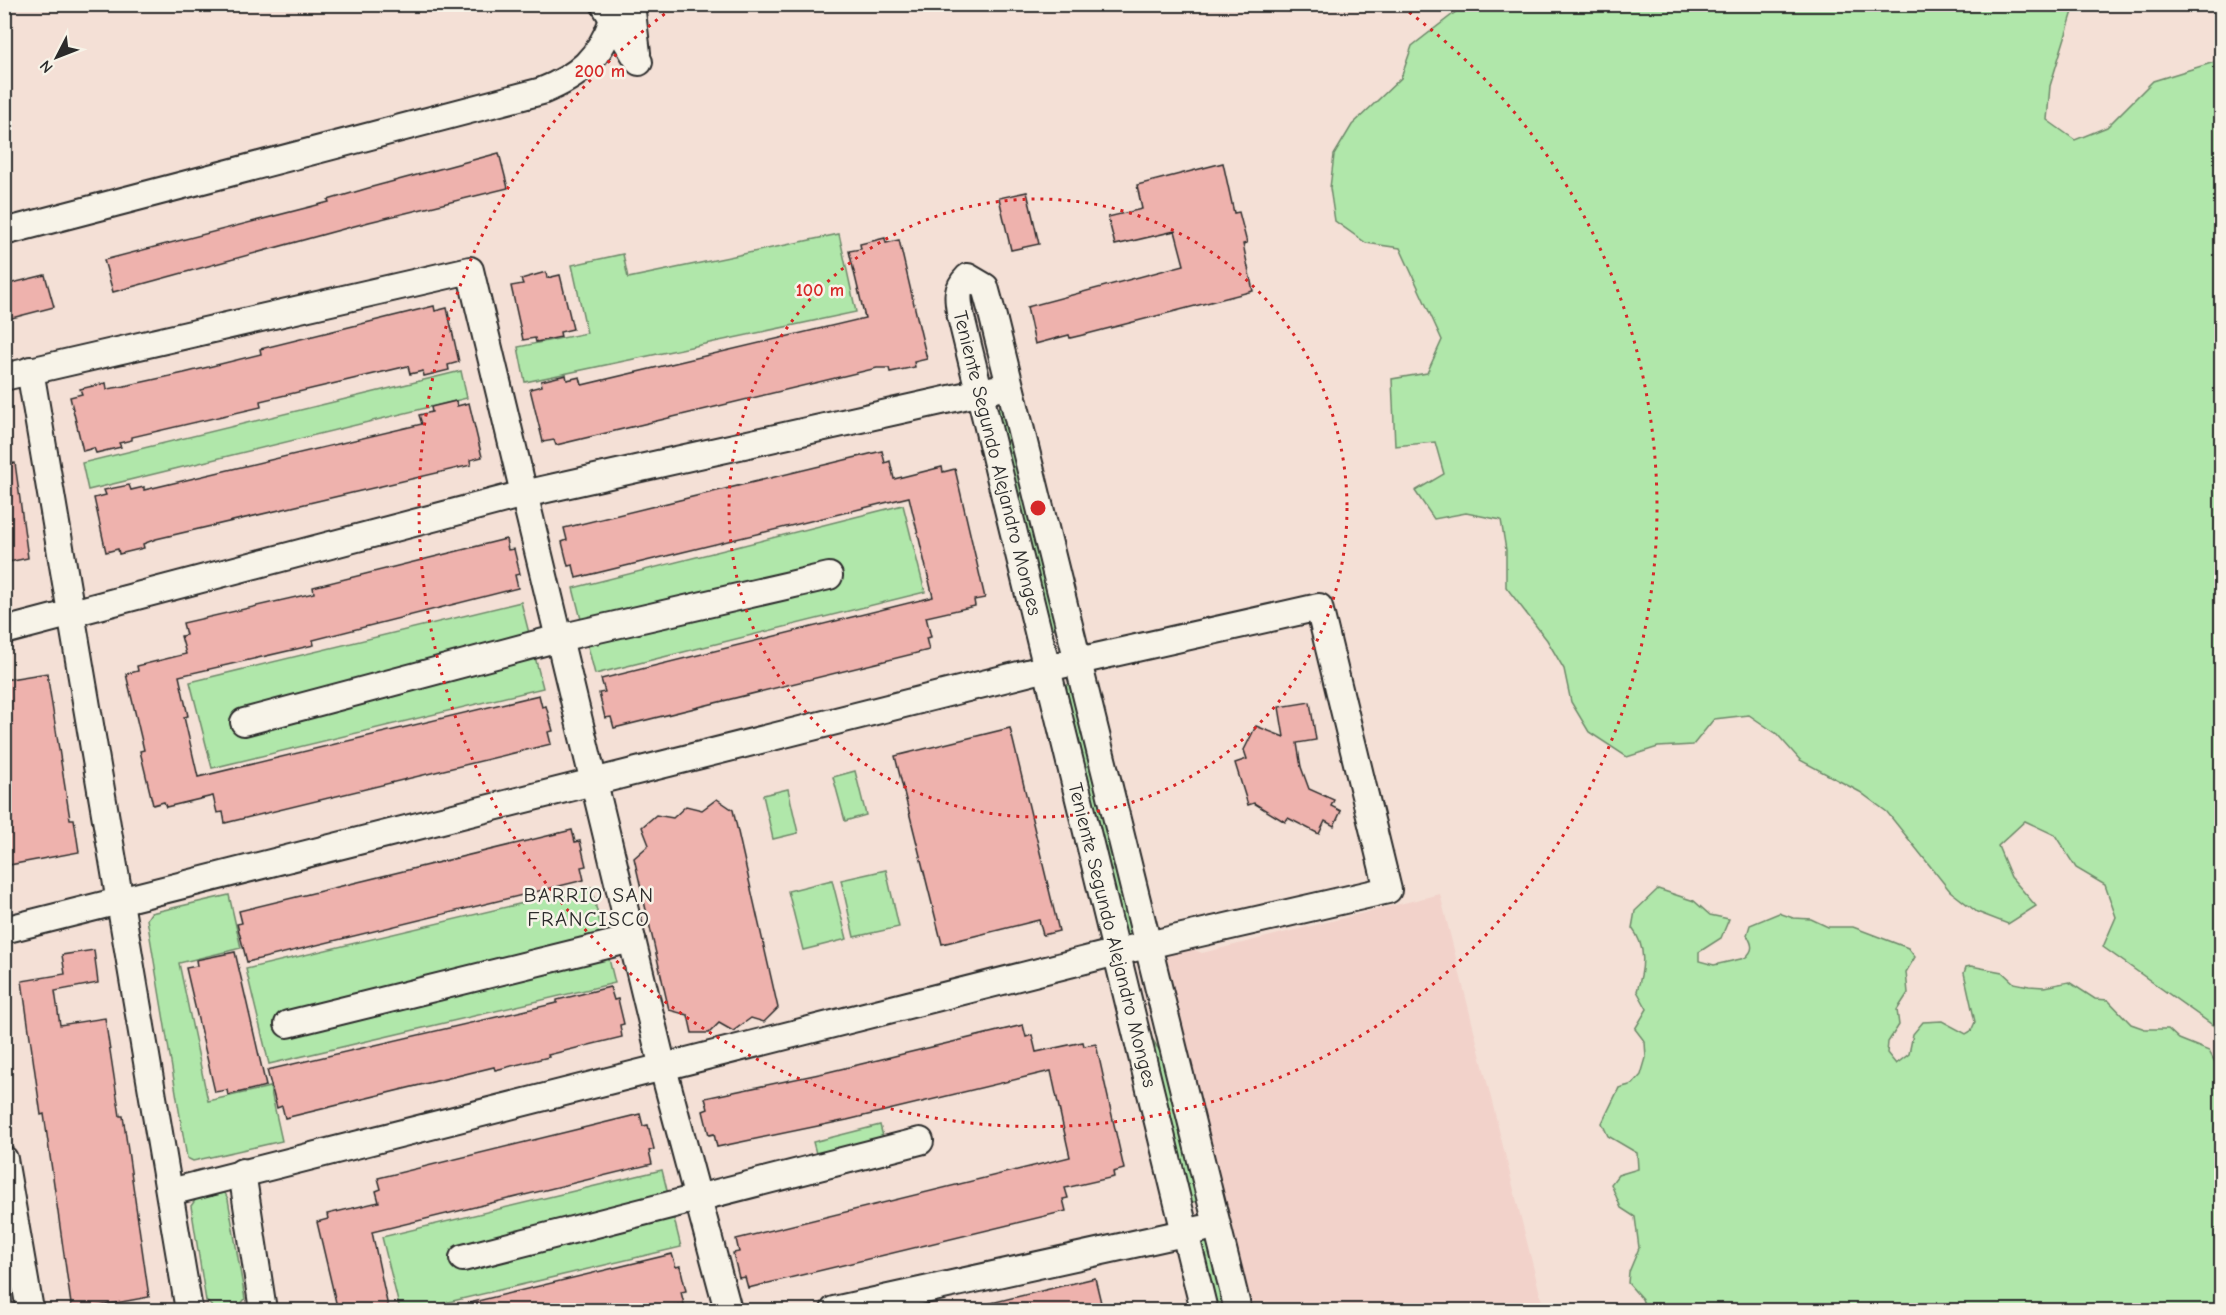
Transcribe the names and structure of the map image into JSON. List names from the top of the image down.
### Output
{
  "streets": {
    "street": ["Teniente Segundo Alejandro Monges"]
  },
  "districts": ["BARRIO SAN FRANCISCO"],
  "north": "bottom left",
  "rings": ["200 m", "100 m"]
}
